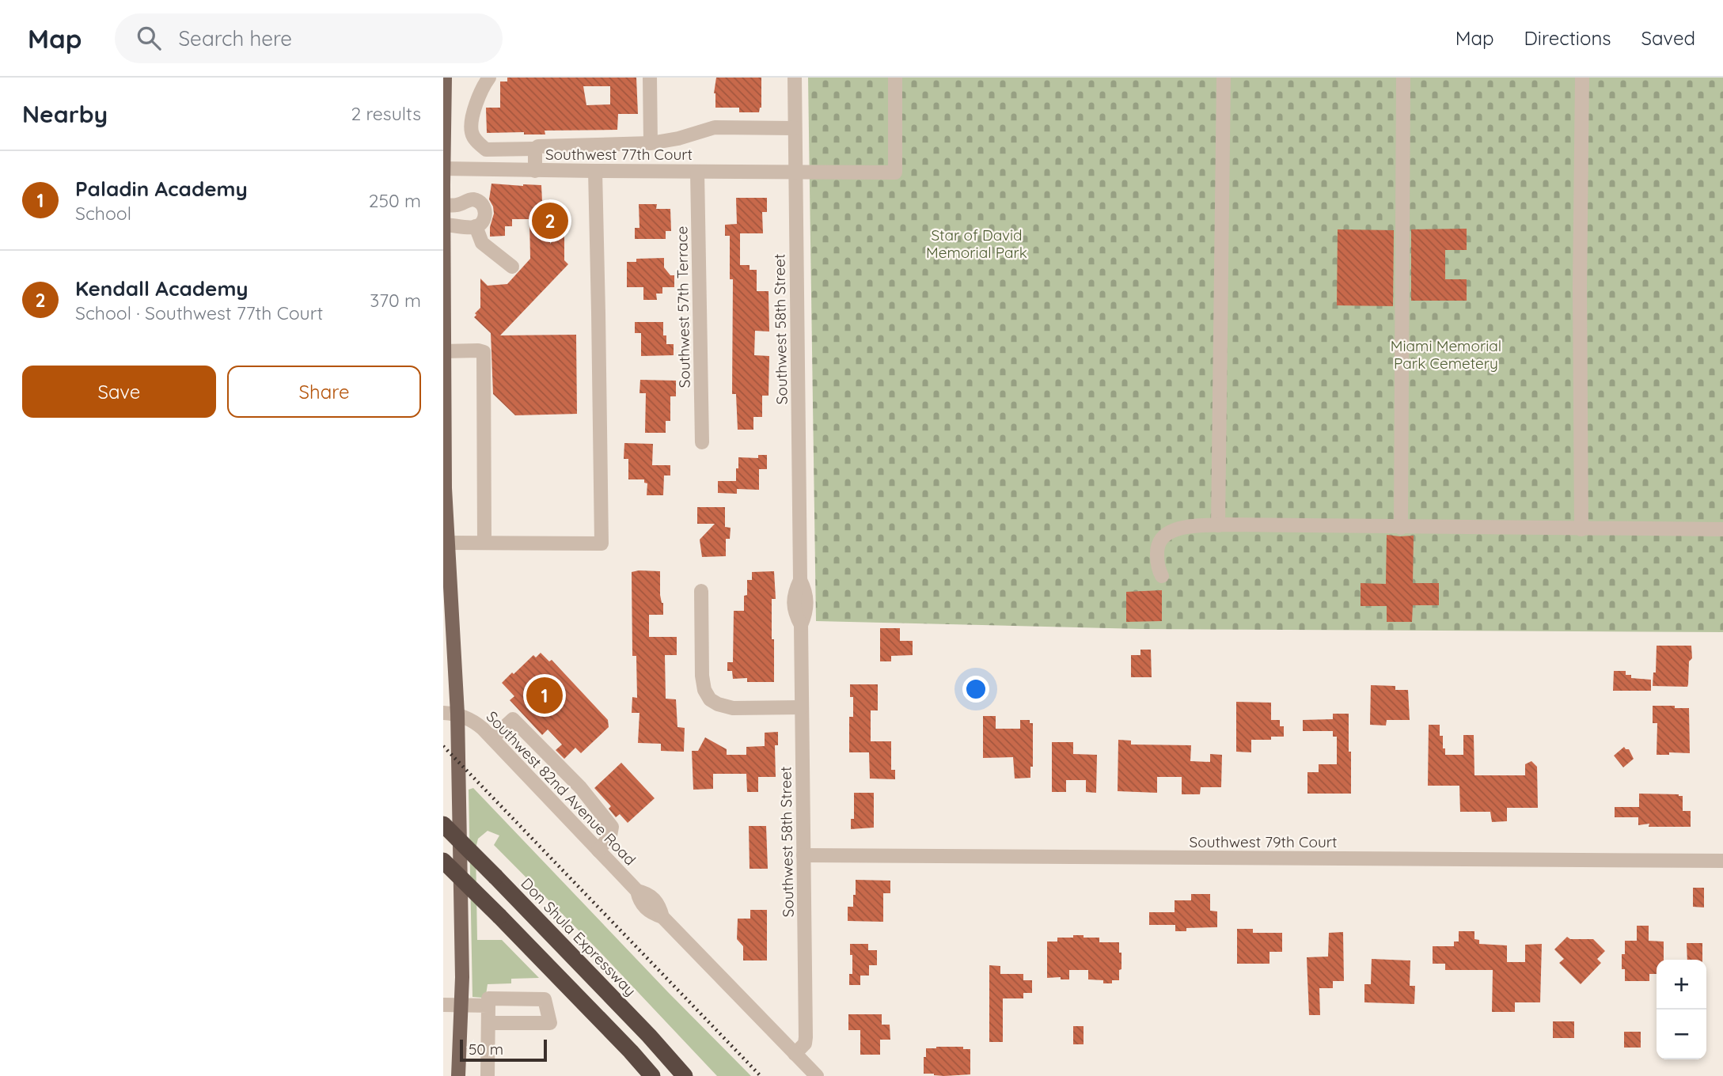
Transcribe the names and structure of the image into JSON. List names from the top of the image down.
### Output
{
  "streets": {
    "highway": ["Don Shula Expressway"],
    "street": [
      "Southwest 77th Court",
      "Southwest 57th Terrace",
      "Southwest 58th Street",
      "Southwest 82nd Avenue Road",
      "Southwest 79th Court"
    ]
  },
  "crossings": [
    ["Southwest 77th Court", "Southwest 57th Terrace"],
    ["Southwest 77th Court", "Southwest 58th Street"],
    ["Southwest 58th Street", "Southwest 82nd Avenue Road"],
    ["Southwest 58th Street", "Southwest 79th Court"]
  ],
  "parks": ["Star of David Memorial Park", "Miami Memorial Park Cemetery"],
  "scale_bar": "50 m",
  "page": {
    "header": "Map",
    "search": "Search here",
    "nav": ["Map", "Directions", "Saved"],
    "heading": ["Nearby", "2 results"],
    "list": [
      {
        "mark": "1",
        "name": "Paladin Academy",
        "note": "School",
        "value": "250 m"
      },
      {
        "mark": "2",
        "name": "Kendall Academy",
        "note": "School · Southwest 77th Court",
        "value": "370 m"
      }
    ],
    "pins": ["2", "1"],
    "buttons": ["Save", "Share"],
    "map_buttons": ["+", "−"],
    "scale": "50 m"
  }
}
